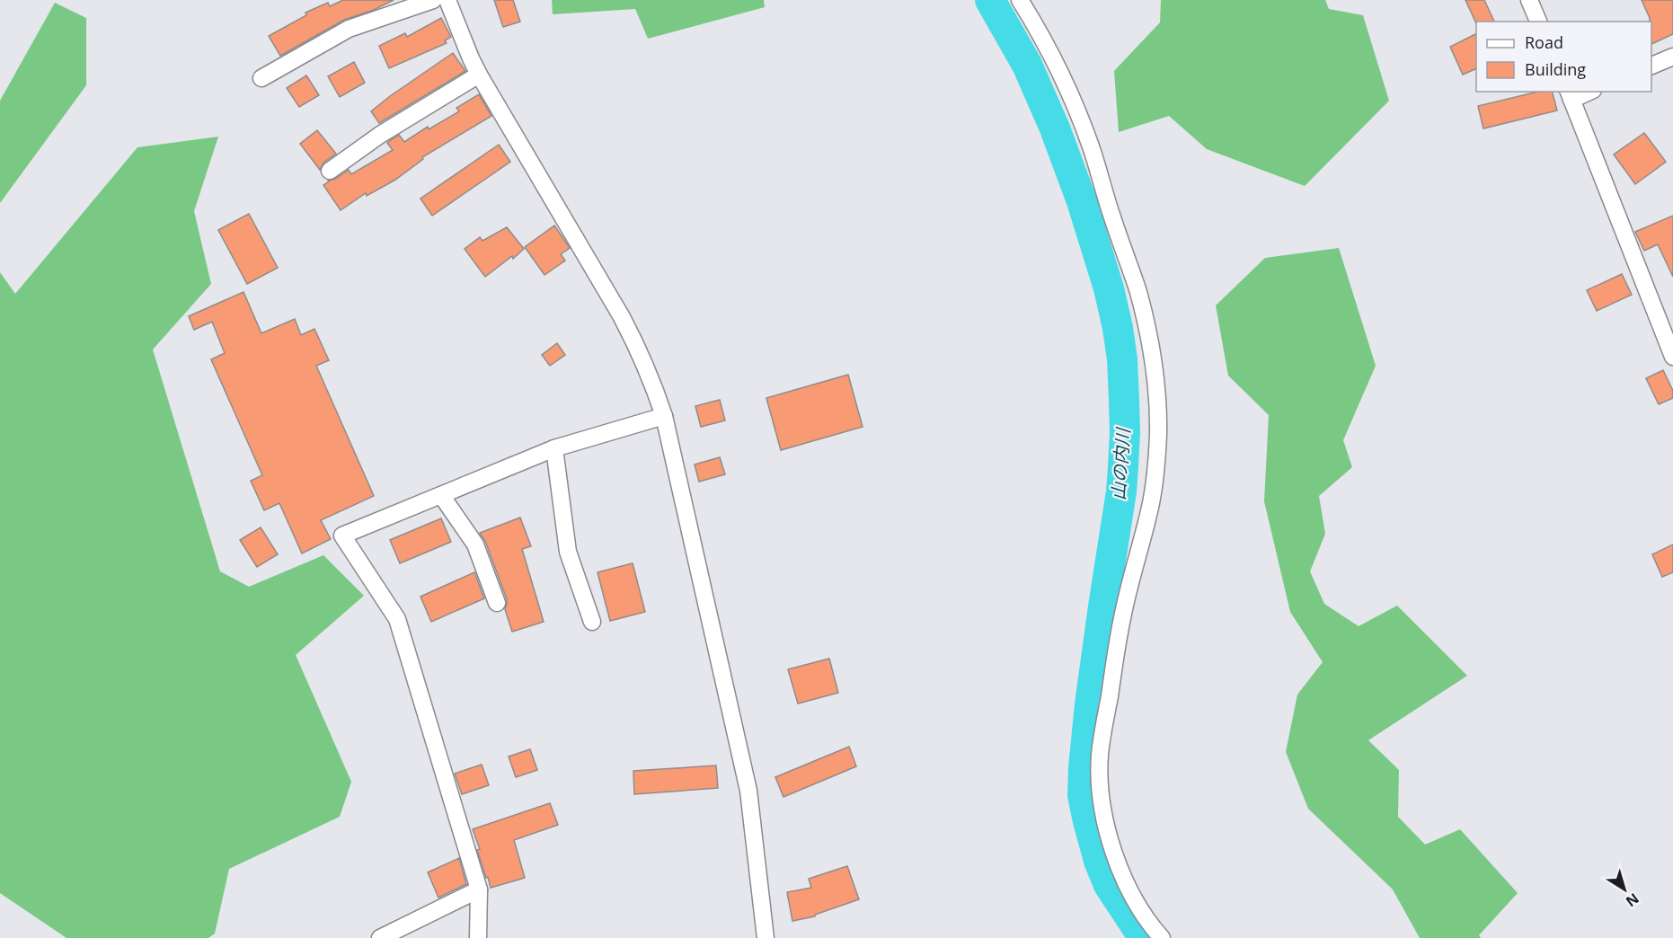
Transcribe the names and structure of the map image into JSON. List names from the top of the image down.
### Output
{
  "water": ["山の内川"],
  "legend": ["Road", "Building"],
  "north": "bottom right"
}
